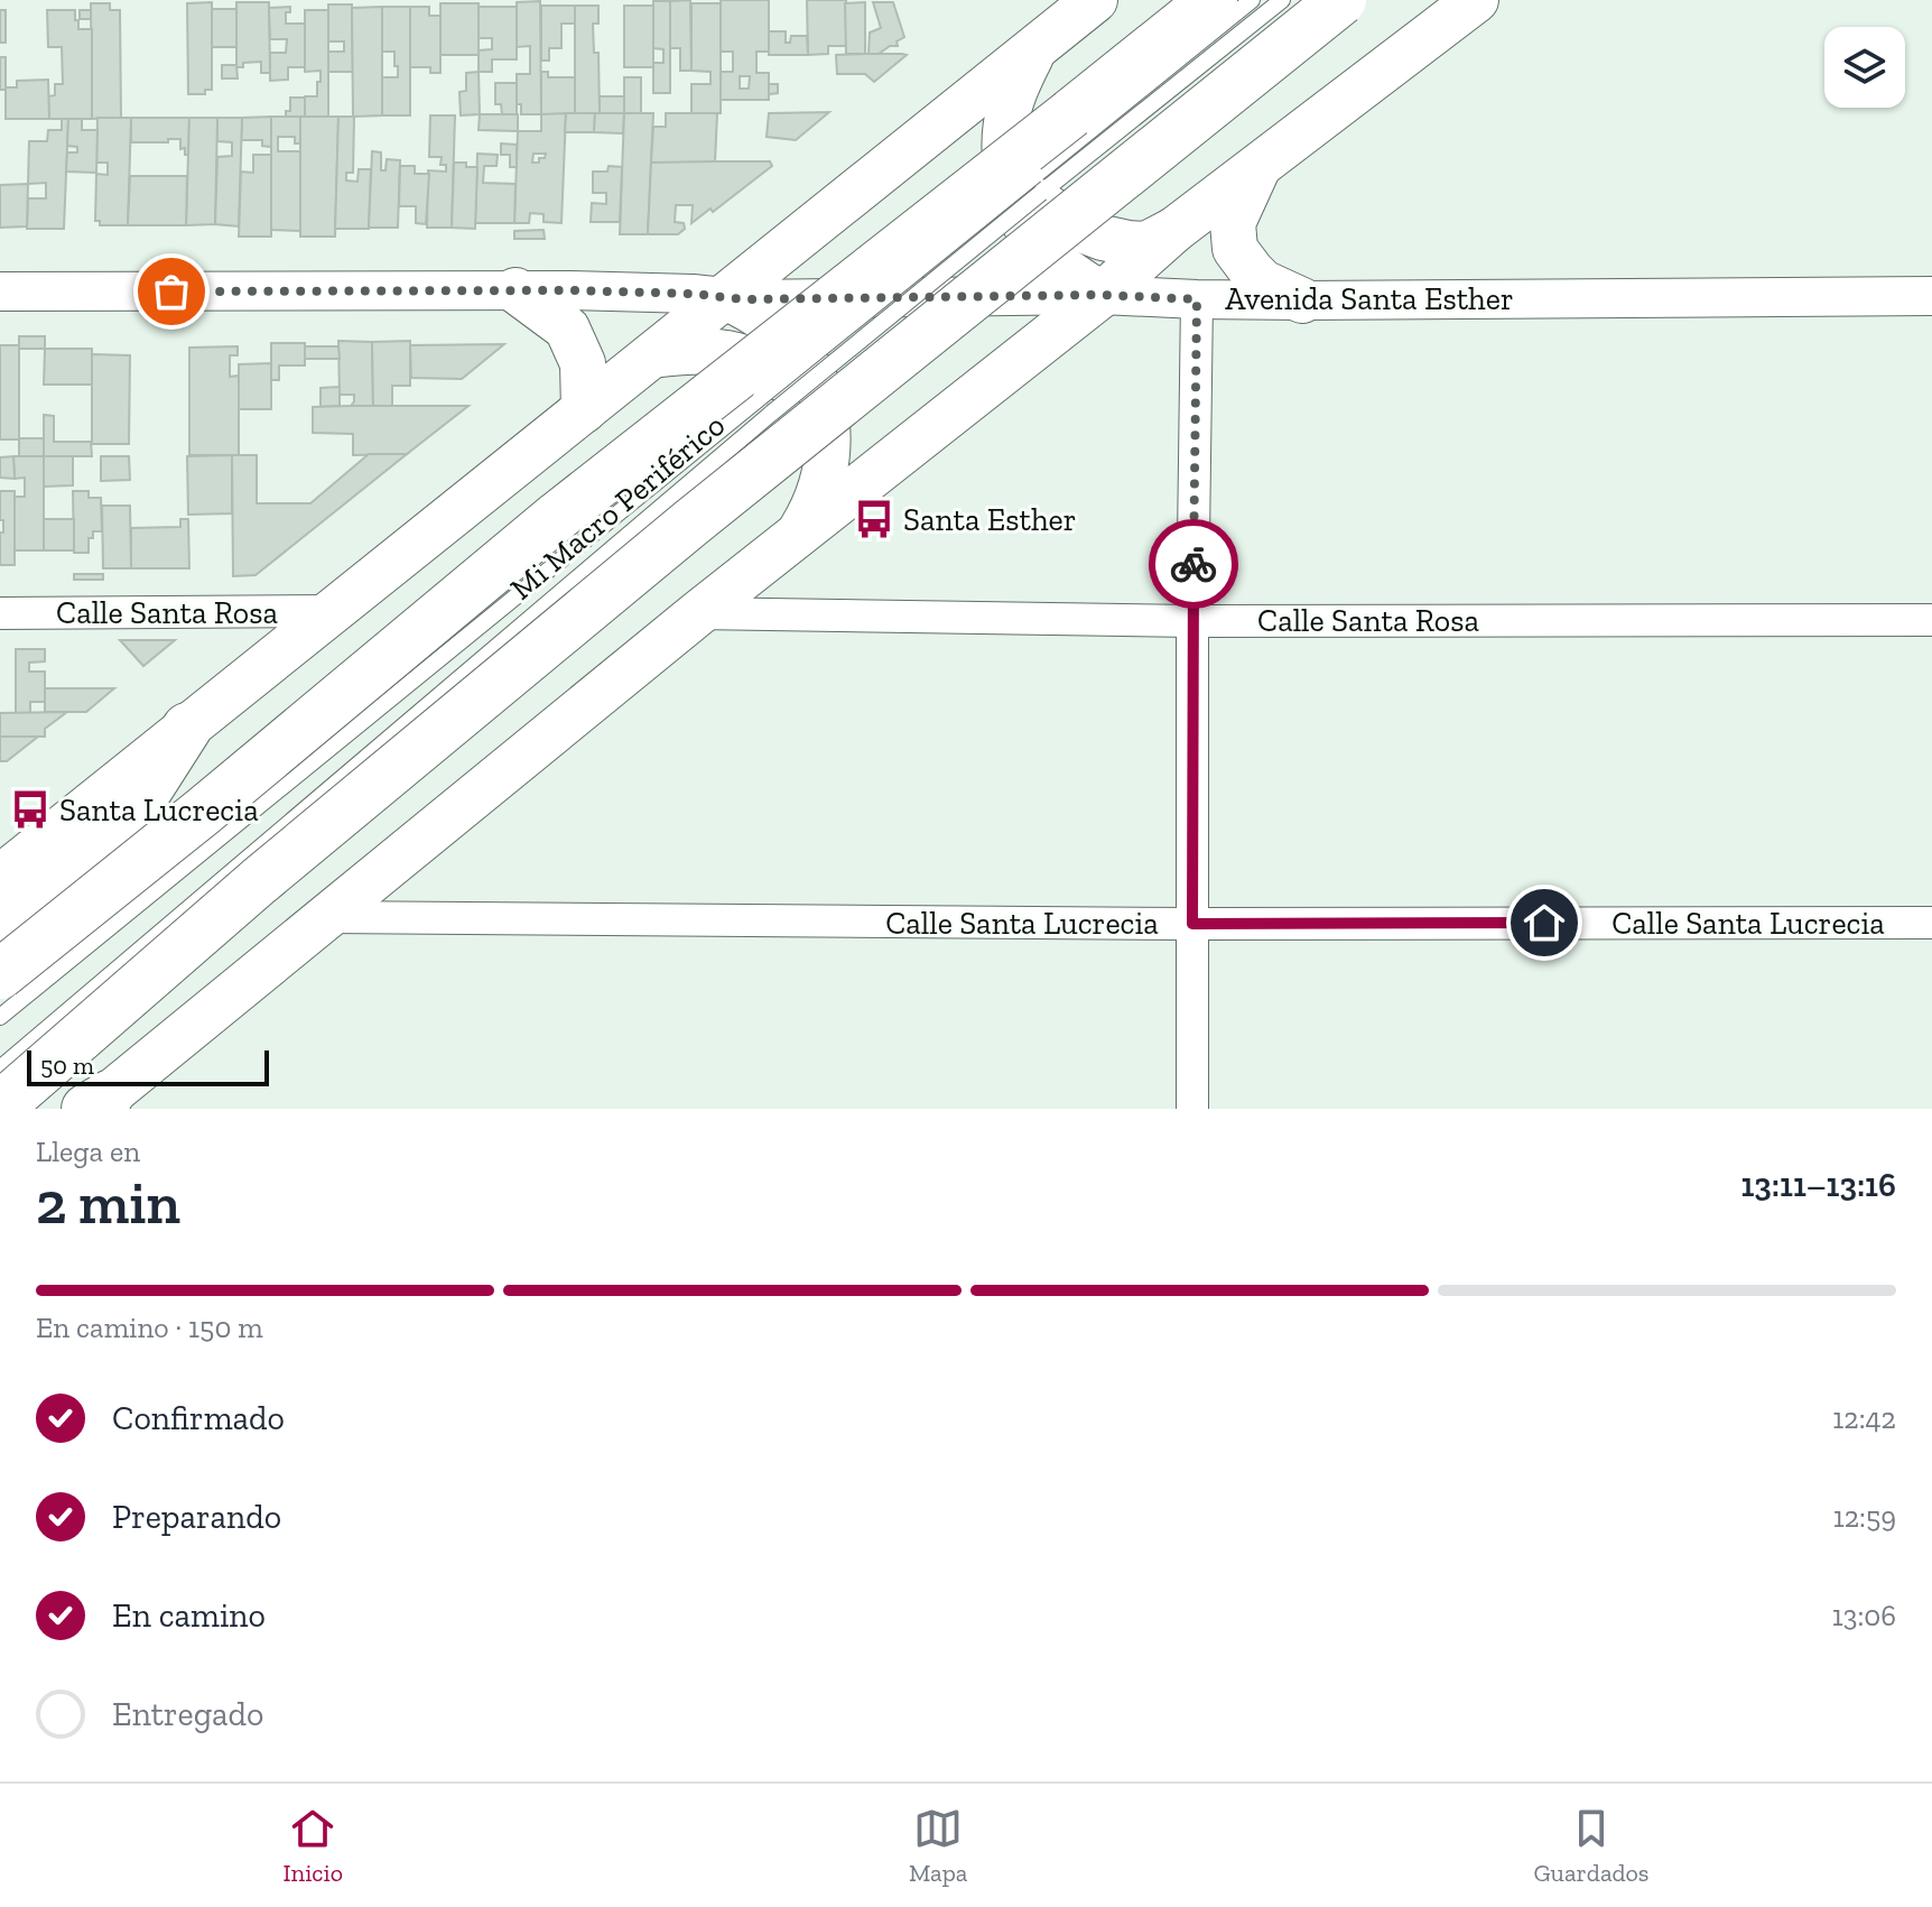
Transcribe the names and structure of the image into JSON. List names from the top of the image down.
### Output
{
  "streets": {
    "street": ["Avenida Santa Esther", "Calle Santa Rosa", "Calle Santa Lucrecia"],
    "lane": ["Mi Macro Periférico"]
  },
  "places": {
    "bus stop": ["Santa Esther", "Santa Lucrecia"]
  },
  "scale_bar": "50 m",
  "page": {
    "scale": "50 m",
    "heading": ["2 min", "Llega en", "13:11–13:16"],
    "bar": "En camino · 150 m",
    "list": [
      ["Confirmado", "12:42"],
      ["Preparando", "12:59"],
      ["En camino", "13:06"],
      "Entregado"
    ],
    "tabs": ["Inicio", "Mapa", "Guardados"]
  }
}
